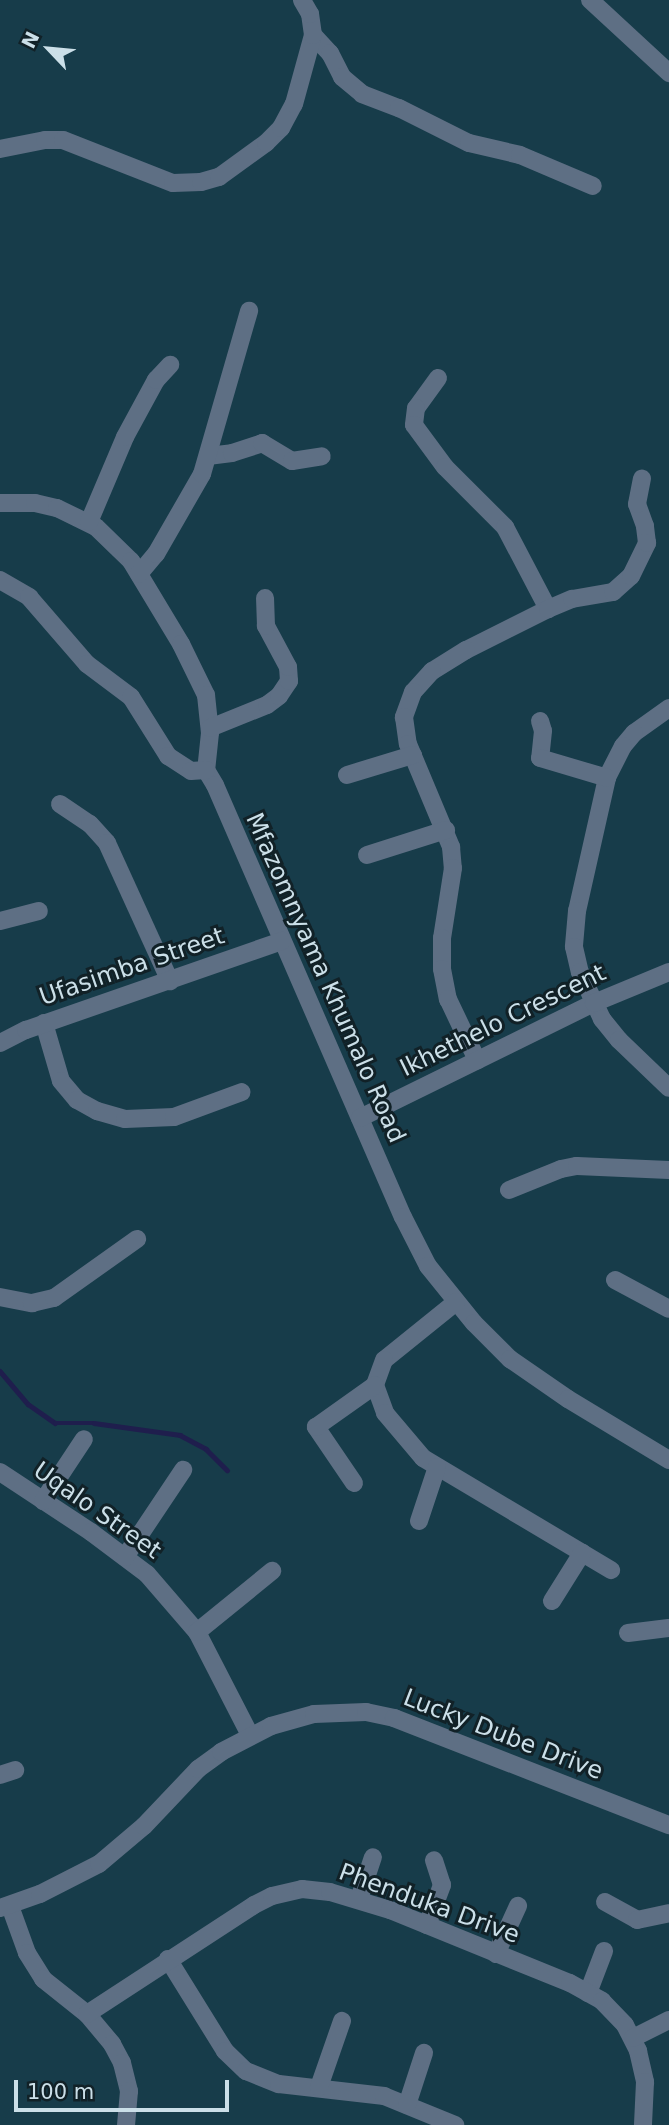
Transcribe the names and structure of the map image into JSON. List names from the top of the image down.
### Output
{
  "streets": {
    "street": [
      "Ufasimba Street",
      "Mfazomnyama Khumalo Road",
      "Ikhethelo Crescent",
      "Uqalo Street",
      "Lucky Dube Drive",
      "Phenduka Drive"
    ]
  },
  "crossings": [
    ["Ufasimba Street", "Mfazomnyama Khumalo Road"],
    ["Mfazomnyama Khumalo Road", "Ikhethelo Crescent"],
    ["Uqalo Street", "Lucky Dube Drive"]
  ],
  "scale_bar": "100 m",
  "north": "top left"
}
